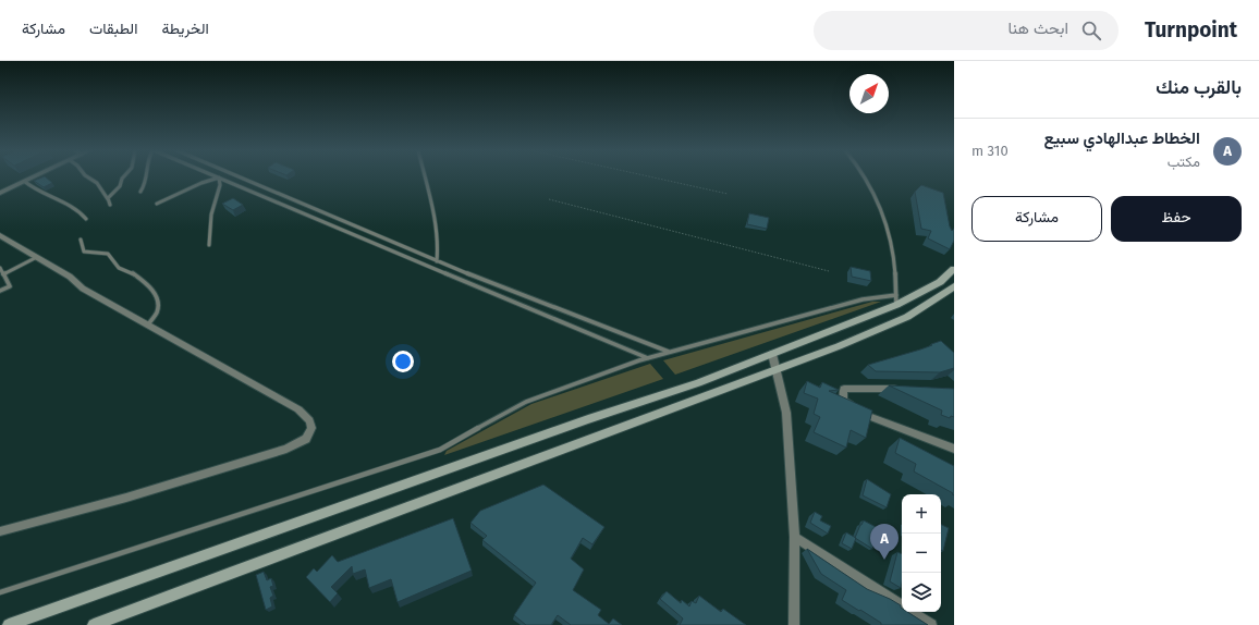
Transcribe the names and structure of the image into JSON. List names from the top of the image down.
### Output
{
  "north": "top right",
  "page": {
    "header": "Turnpoint",
    "search": "ابحث هنا",
    "nav": ["الخريطة", "الطبقات", "مشاركة"],
    "heading": "بالقرب منك",
    "list": [
      {
        "mark": "A",
        "name": "الخطاط عبدالهادي سبيع",
        "note": "مكتب",
        "value": "310 m"
      }
    ],
    "buttons": ["حفظ", "مشاركة"],
    "map_buttons": ["+", "−"],
    "pins": "A"
  }
}
